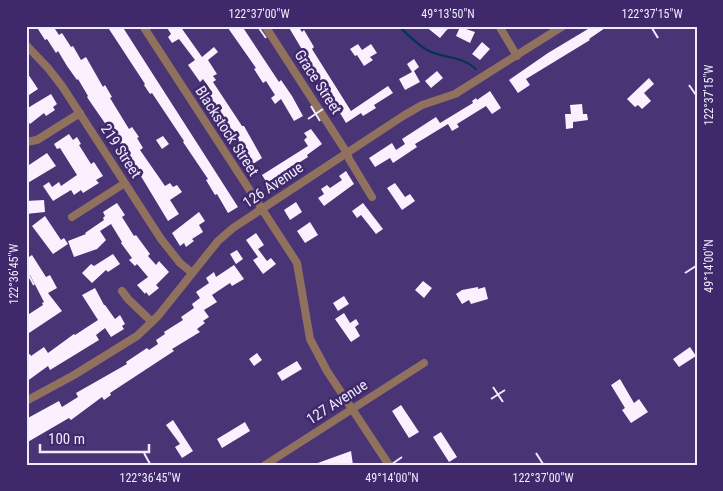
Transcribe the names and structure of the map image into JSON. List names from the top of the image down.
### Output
{
  "streets": {
    "street": [
      "Grace Street",
      "Blackstock Street",
      "219 Street",
      "126 Avenue",
      "127 Avenue"
    ]
  },
  "crossings": [
    ["Grace Street", "126 Avenue"],
    ["Blackstock Street", "126 Avenue"],
    ["Blackstock Street", "127 Avenue"],
    ["219 Street", "126 Avenue"]
  ],
  "scale_bar": "100 m",
  "coordinates": [
    "122°37'00\"W",
    "49°13'50\"N",
    "122°37'15\"W",
    "49°14'00\"N",
    "122°36'45\"W"
  ]
}
